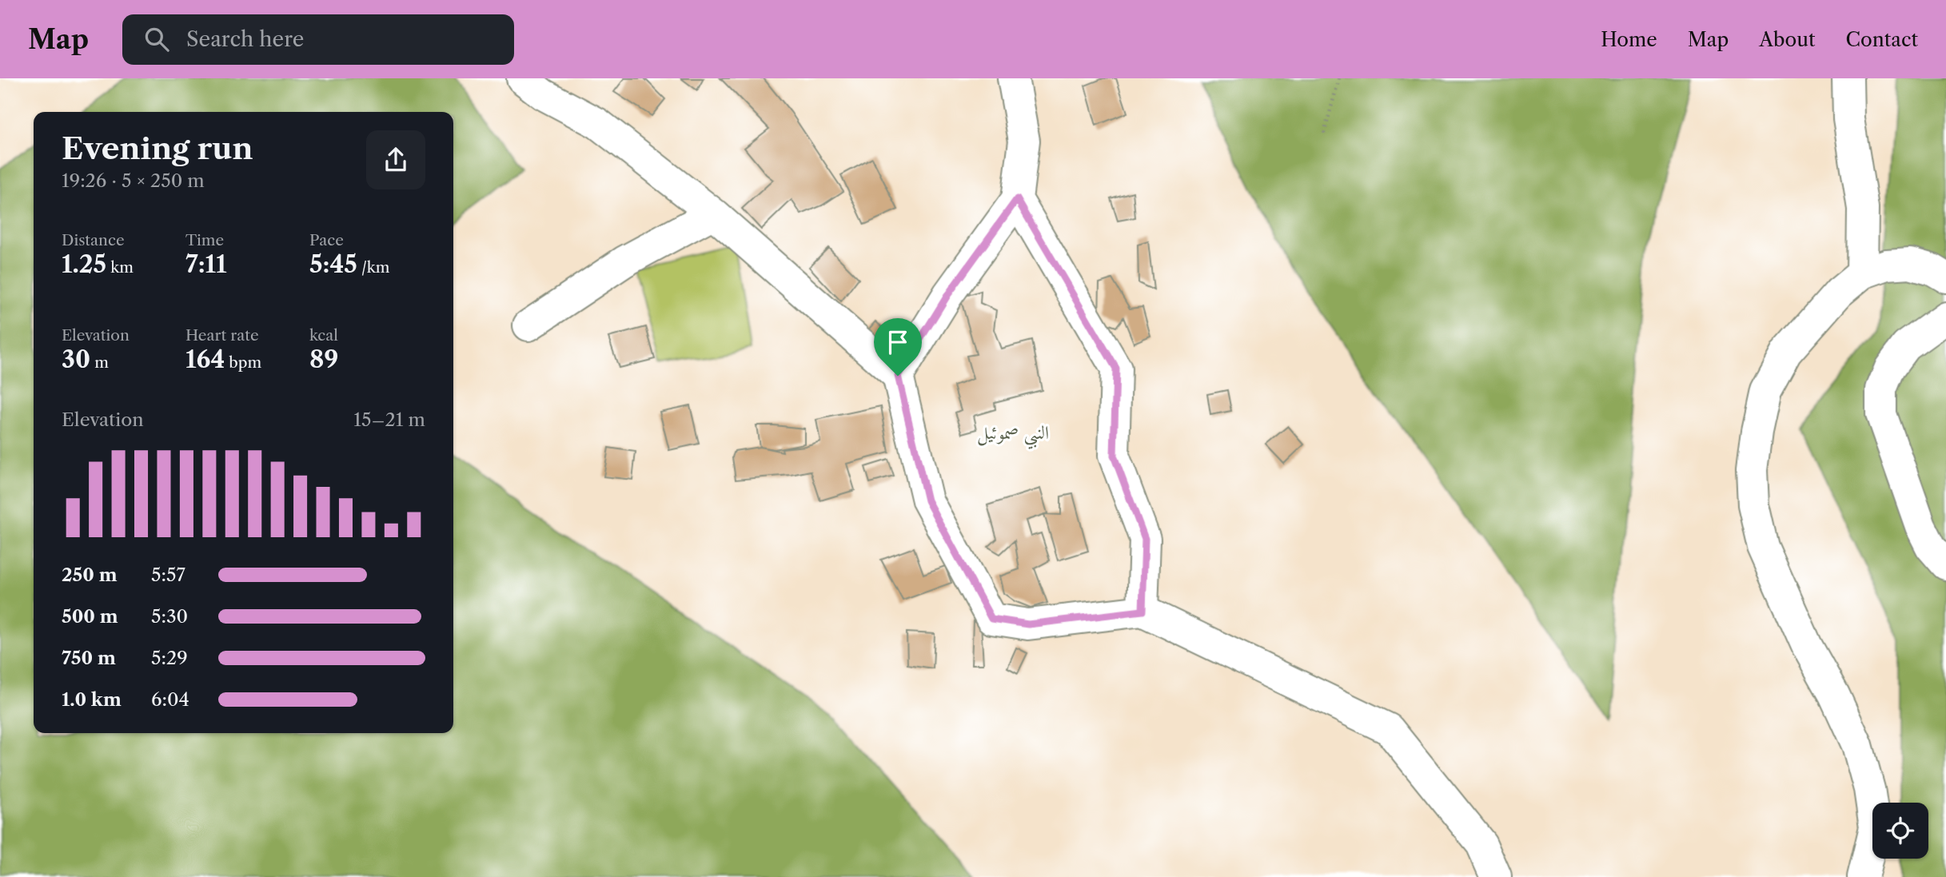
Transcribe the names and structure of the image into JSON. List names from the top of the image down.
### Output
{
  "districts": ["النبي صموئيل"],
  "page": {
    "header": "Map",
    "search": "Search here",
    "nav": [
      "Home",
      "Map",
      "About",
      "Contact"
    ],
    "heading": ["Evening run", "19:26 · 5 × 250 m"],
    "stats": [
      ["Distance", "1.25 km"],
      ["Time", "7:11"],
      ["Pace", "5:45 /km"],
      ["Elevation", "30 m"],
      ["Heart rate", "164 bpm"],
      ["kcal", "89"]
    ],
    "chart": ["Elevation", "15–21 m"],
    "list": [
      {
        "name": "250 m",
        "note": "5:57"
      },
      {
        "name": "500 m",
        "note": "5:30"
      },
      {
        "name": "750 m",
        "note": "5:29"
      },
      {
        "name": "1.0 km",
        "note": "6:04"
      }
    ]
  }
}
